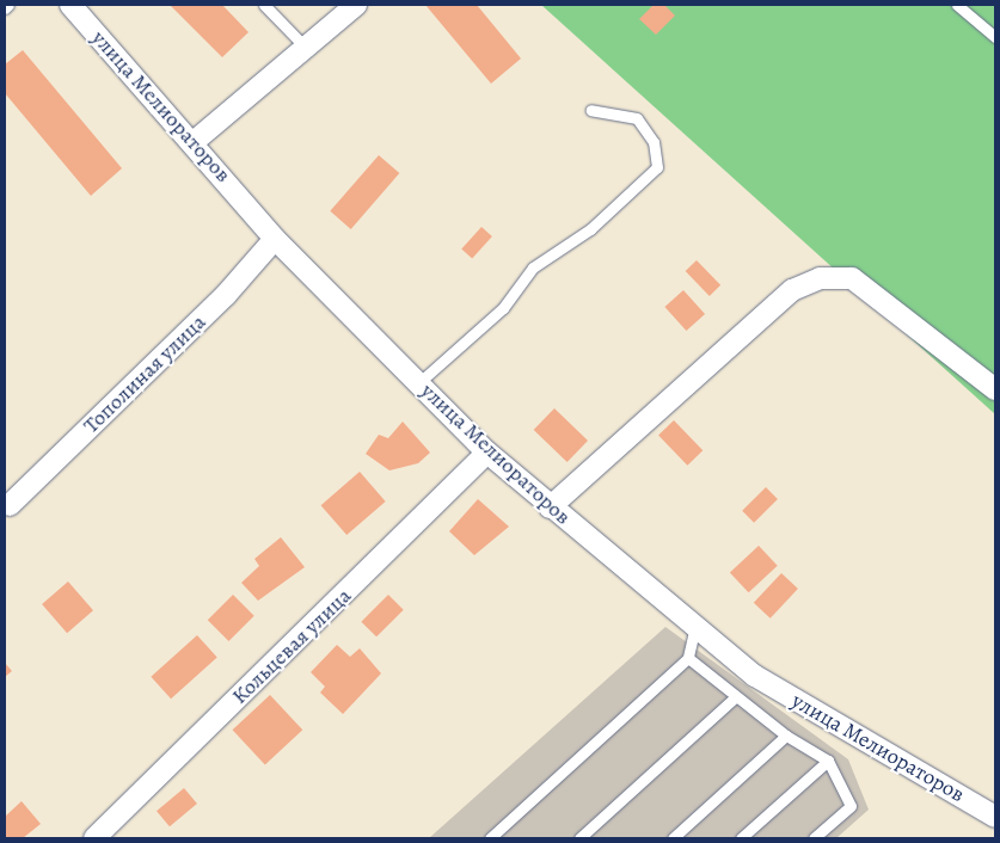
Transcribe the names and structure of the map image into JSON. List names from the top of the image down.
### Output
{
  "streets": {
    "street": ["улица Мелиораторов", "Тополиная улица", "Кольцевая улица"]
  },
  "crossings": [
    ["улица Мелиораторов", "Тополиная улица"],
    ["улица Мелиораторов", "Кольцевая улица"]
  ]
}
